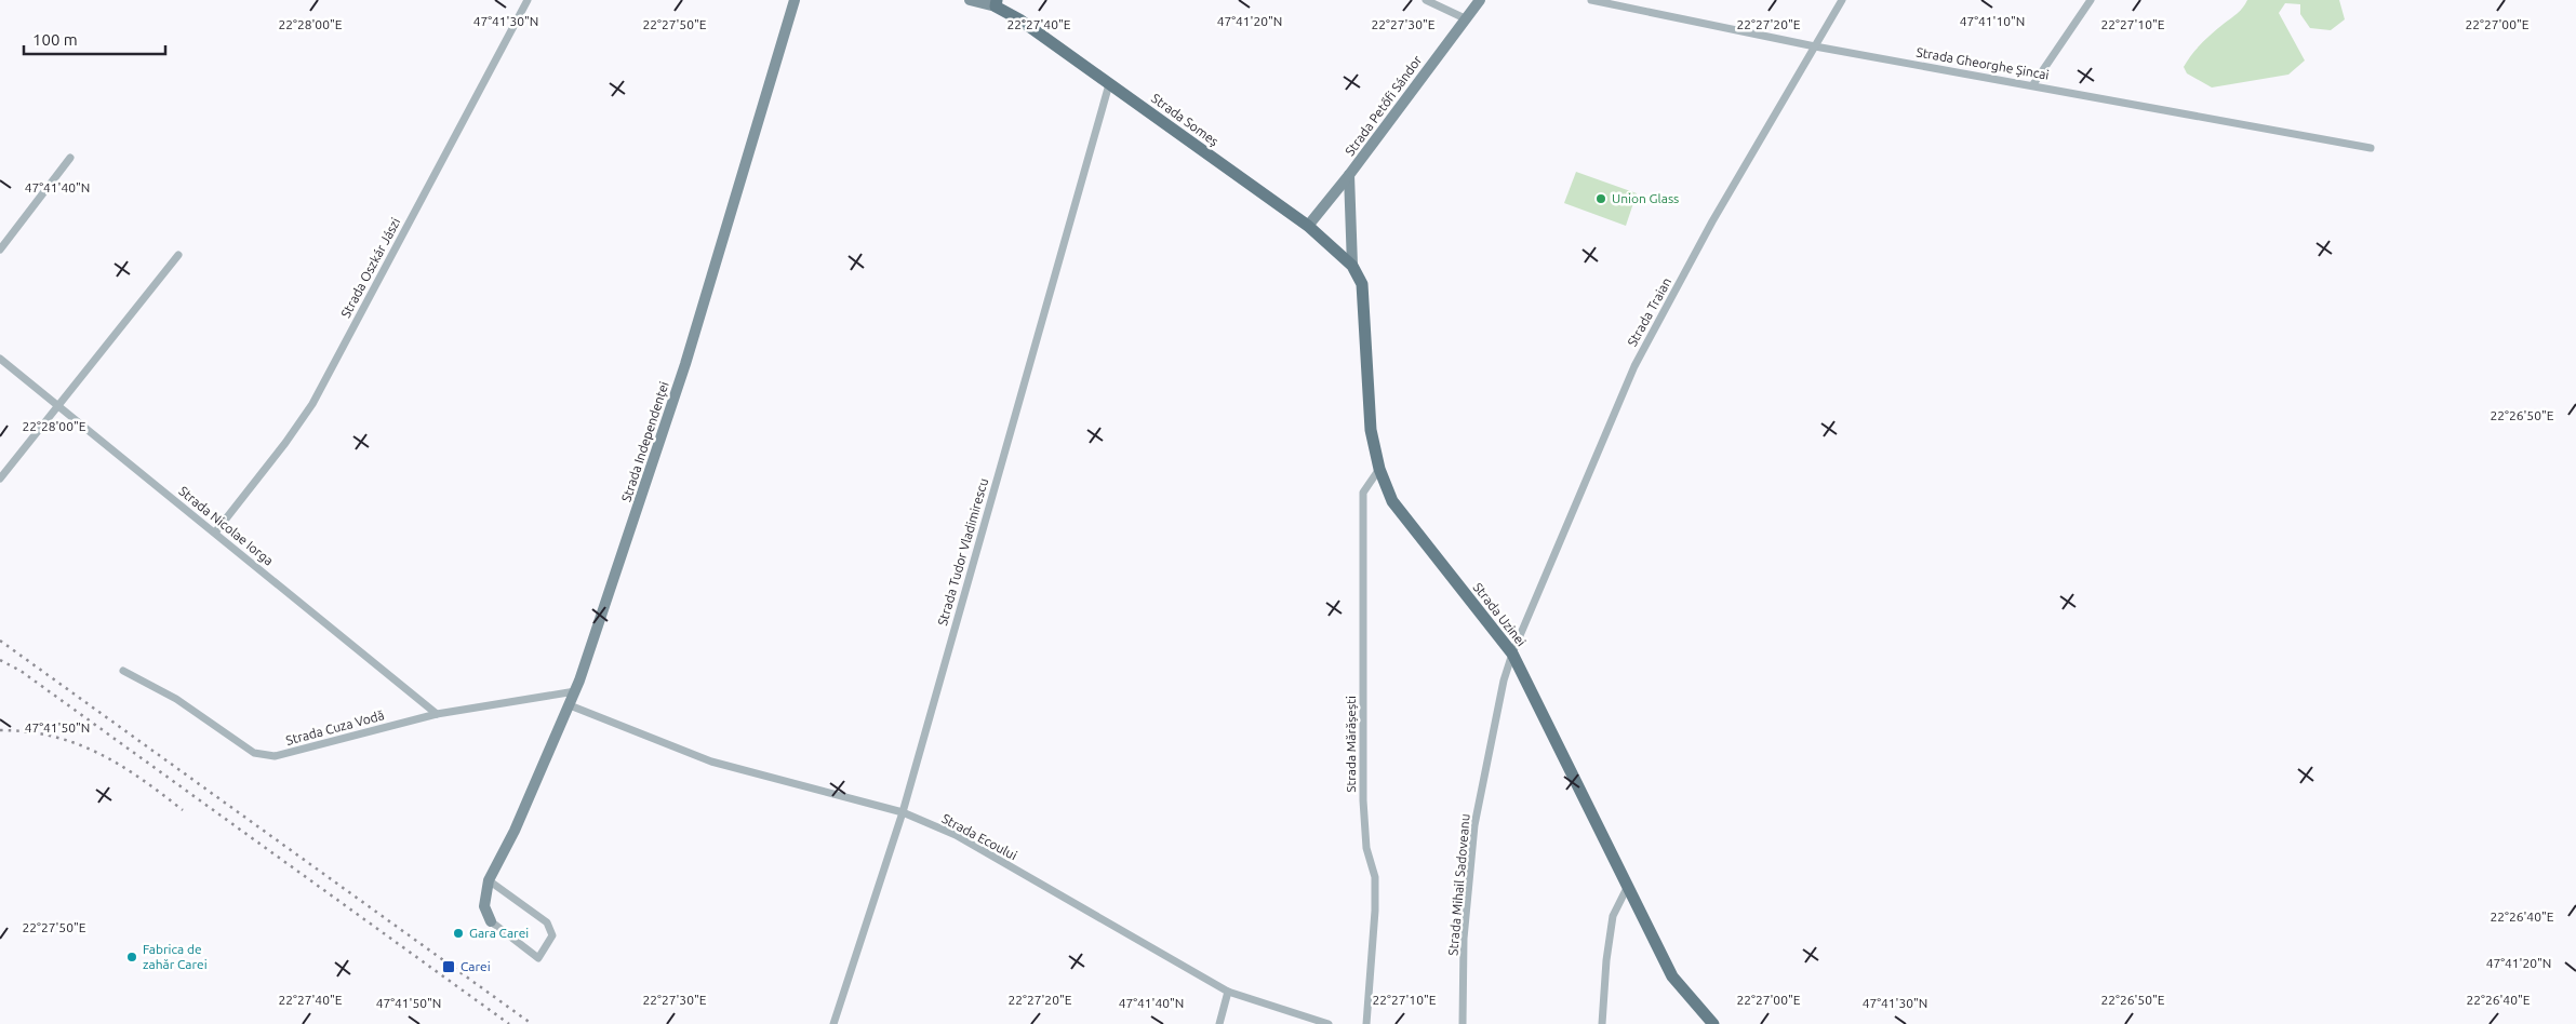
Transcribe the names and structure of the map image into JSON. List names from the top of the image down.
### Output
{
  "streets": {
    "main road": ["Strada Someș", "Strada Uzinei"],
    "street": [
      "Strada Gheorghe Șincai",
      "Strada Petőfi Sándor",
      "Strada Oszkár Jászi",
      "Strada Traian",
      "Strada Independenței",
      "Strada Nicolae Iorga",
      "Strada Tudor Vladimirescu",
      "Strada Cuza Vodă",
      "Strada Mărășești",
      "Strada Ecoului",
      "Strada Mihail Sadoveanu"
    ]
  },
  "crossings": [
    ["Strada Gheorghe Șincai", "Strada Traian"],
    ["Strada Petőfi Sándor", "Strada Someș"],
    ["Strada Someș", "Strada Tudor Vladimirescu"],
    ["Strada Someș", "Strada Uzinei"],
    ["Strada Oszkár Jászi", "Strada Nicolae Iorga"],
    ["Strada Traian", "Strada Uzinei"],
    ["Strada Traian", "Strada Mihail Sadoveanu"],
    ["Strada Independenței", "Strada Cuza Vodă"],
    ["Strada Independenței", "Strada Ecoului"],
    ["Strada Nicolae Iorga", "Strada Cuza Vodă"],
    ["Strada Tudor Vladimirescu", "Strada Ecoului"],
    ["Strada Uzinei", "Strada Mărășești"],
    ["Strada Uzinei", "Strada Mihail Sadoveanu"]
  ],
  "places": {
    "other": ["Union Glass", "Gara Carei", "Fabrica de zahăr Carei"],
    "transit": ["Carei"]
  },
  "scale_bar": "100 m",
  "coordinates": [
    "47°41'10\"N",
    "47°41'30\"N",
    "47°41'20\"N",
    "22°28'00\"E",
    "22°27'40\"E",
    "22°27'50\"E",
    "22°27'30\"E",
    "22°27'20\"E",
    "22°27'10\"E",
    "22°27'00\"E",
    "47°41'40\"N",
    "22°26'50\"E",
    "47°41'50\"N",
    "22°26'40\"E"
  ]
}
